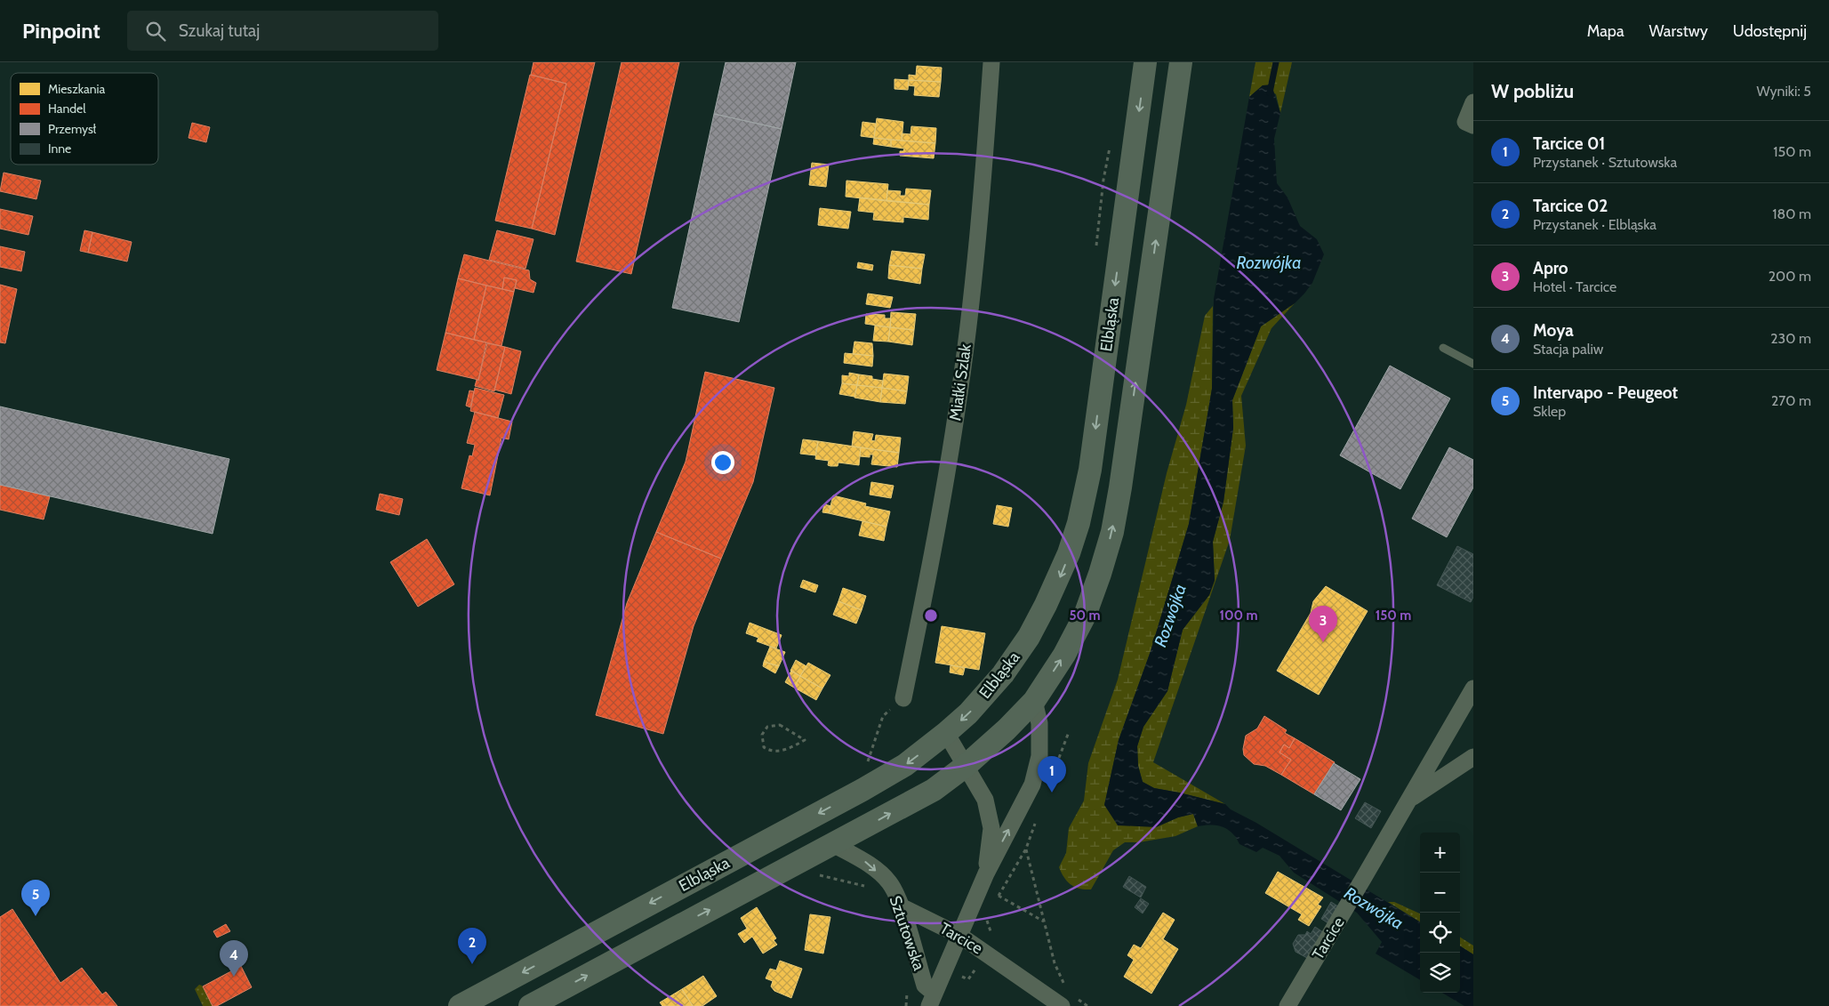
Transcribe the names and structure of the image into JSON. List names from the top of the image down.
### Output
{
  "streets": {
    "main road": ["Elbląska"],
    "street": ["Miałki Szlak", "Sztutowska", "Tarcice"]
  },
  "crossings": [
    ["Elbląska", "Sztutowska"],
    ["Sztutowska", "Tarcice"]
  ],
  "water": ["Rozwójka"],
  "legend": [
    "Mieszkania",
    "Handel",
    "Przemysł",
    "Inne"
  ],
  "page": {
    "header": "Pinpoint",
    "search": "Szukaj tutaj",
    "nav": ["Mapa", "Warstwy", "Udostępnij"],
    "heading": ["W pobliżu", "Wyniki: 5"],
    "list": [
      {
        "mark": "1",
        "name": "Tarcice 01",
        "note": "Przystanek · Sztutowska",
        "value": "150 m"
      },
      {
        "mark": "2",
        "name": "Tarcice 02",
        "note": "Przystanek · Elbląska",
        "value": "180 m"
      },
      {
        "mark": "3",
        "name": "Apro",
        "note": "Hotel · Tarcice",
        "value": "200 m"
      },
      {
        "mark": "4",
        "name": "Moya",
        "note": "Stacja paliw",
        "value": "230 m"
      },
      {
        "mark": "5",
        "name": "Intervapo - Peugeot",
        "note": "Sklep",
        "value": "270 m"
      }
    ],
    "pins": [
      "3",
      "1",
      "5",
      "2",
      "4"
    ],
    "map_buttons": ["+", "−"]
  },
  "rings": ["50 m", "100 m", "150 m"]
}
